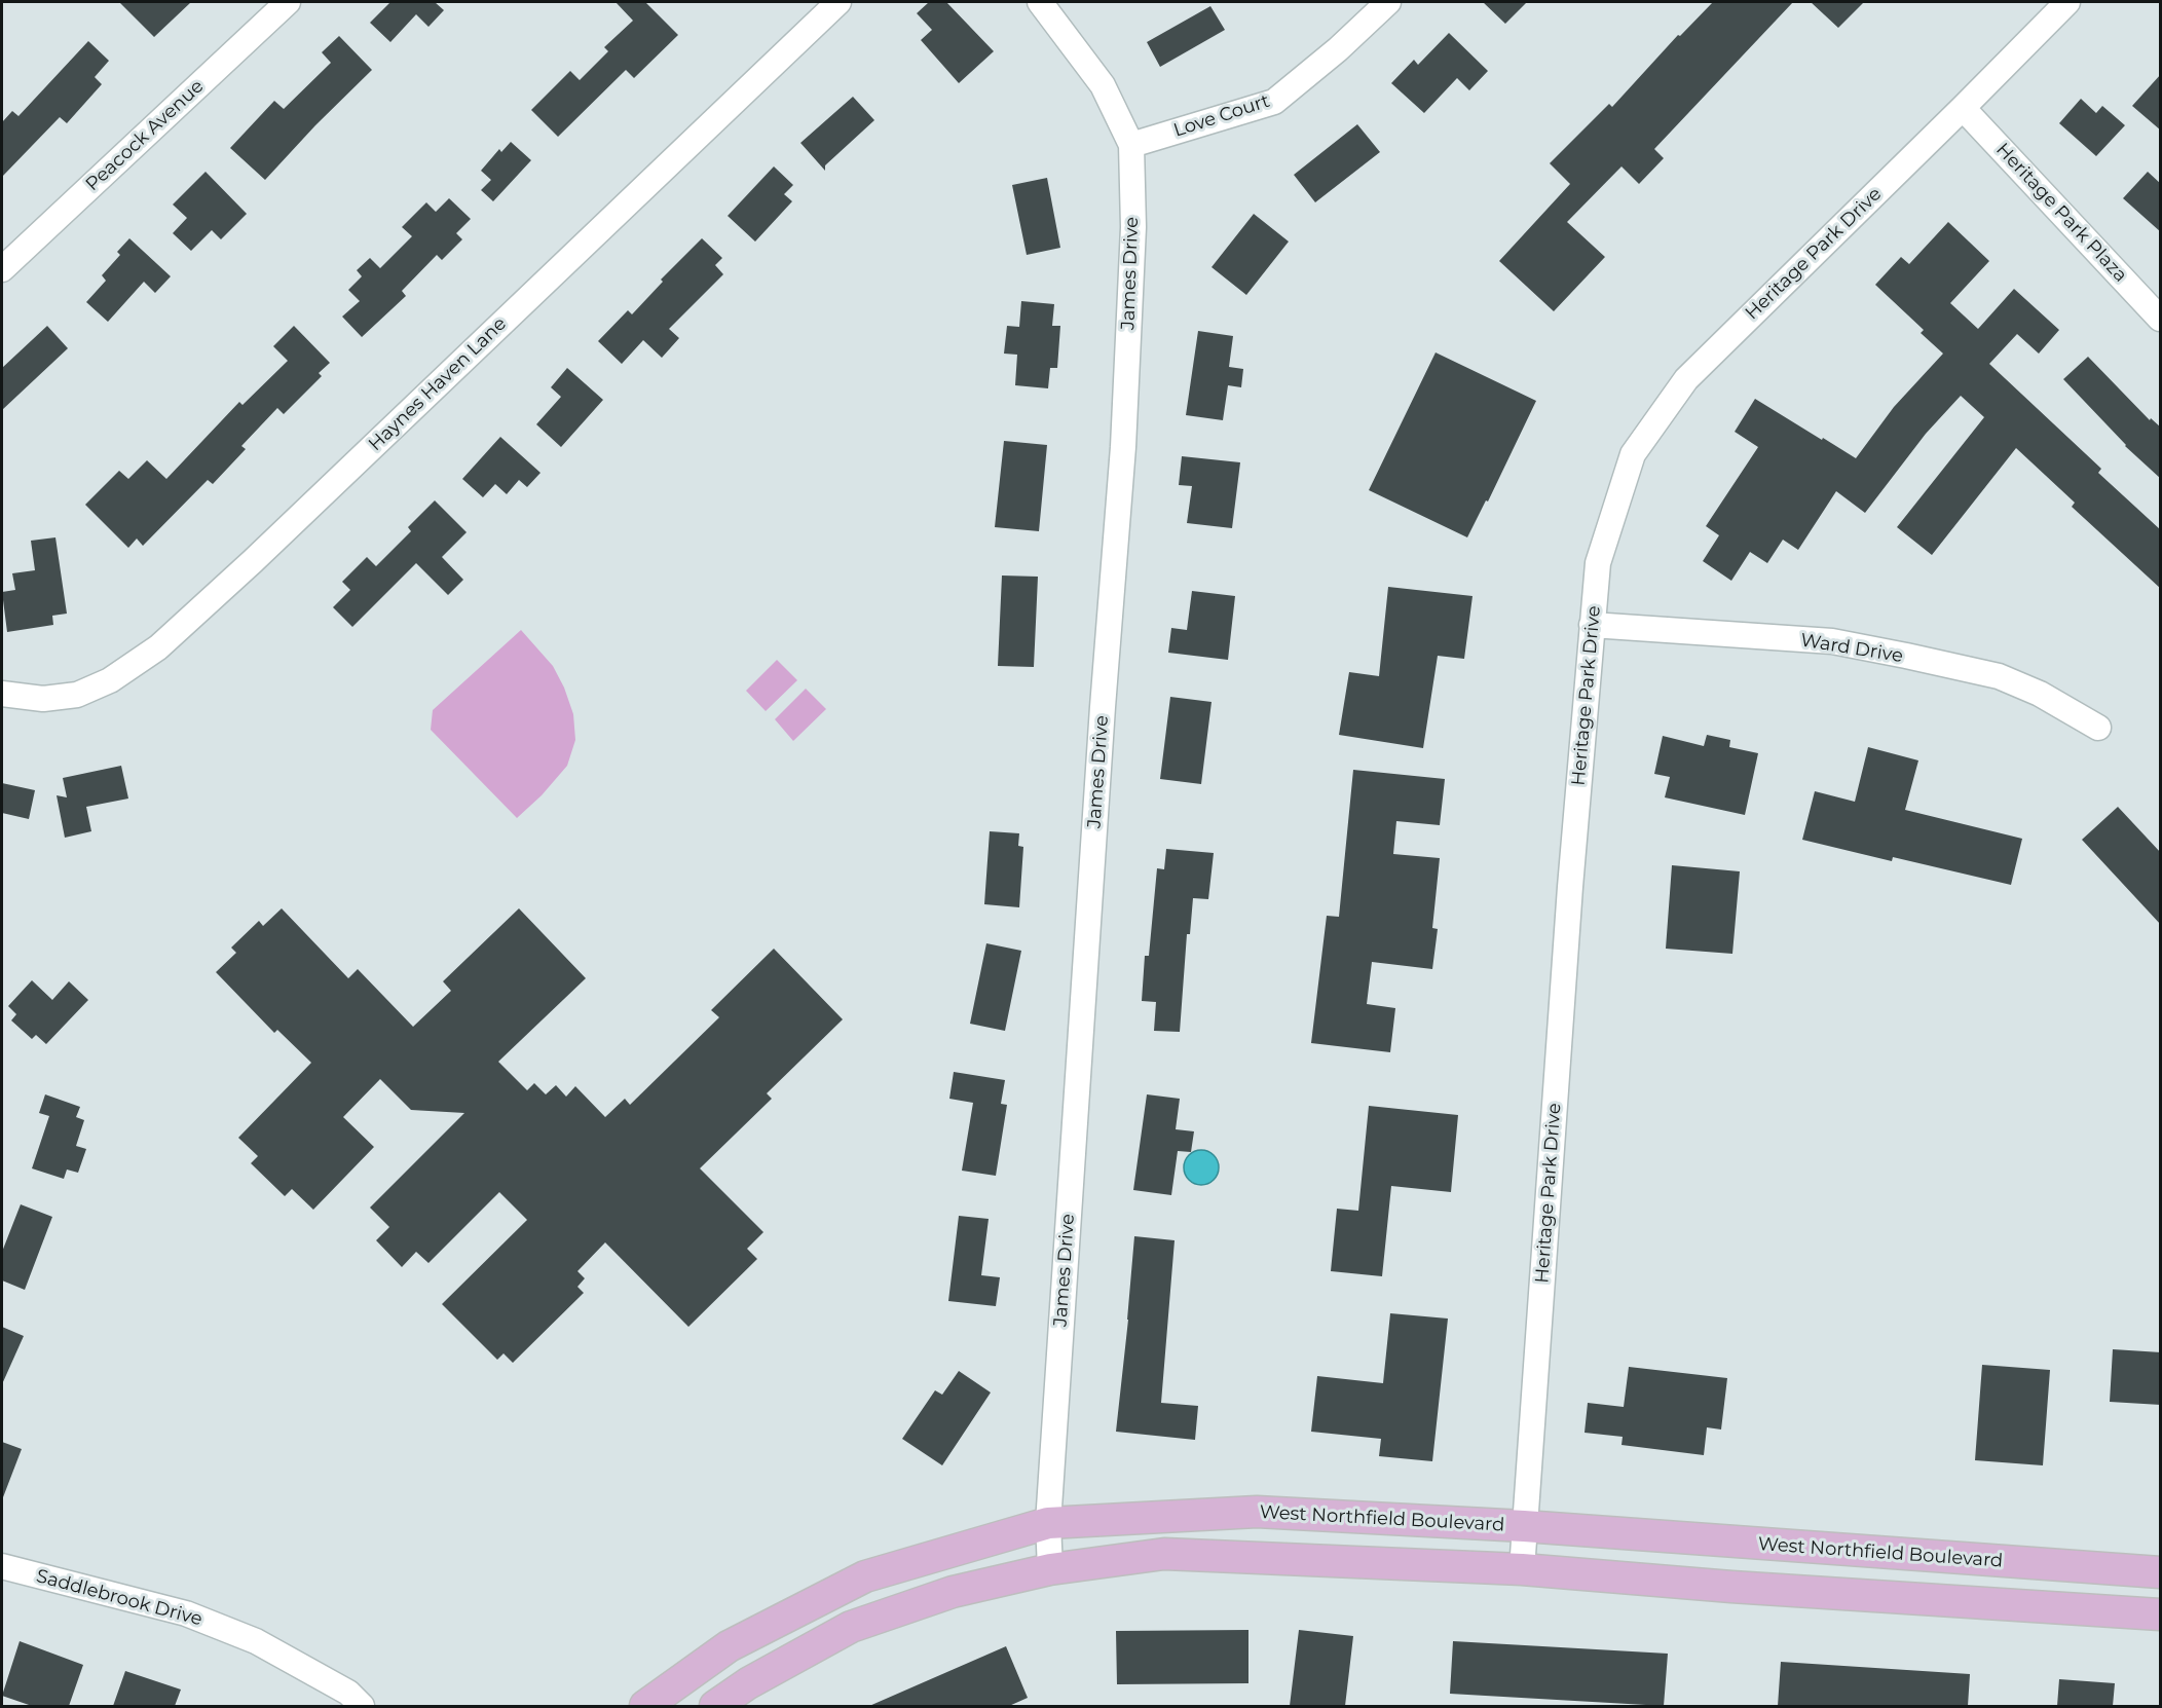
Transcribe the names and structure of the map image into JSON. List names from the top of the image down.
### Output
{
  "streets": {
    "main road": ["West Northfield Boulevard"],
    "street": [
      "Love Court",
      "Peacock Avenue",
      "Heritage Park Plaza",
      "Heritage Park Drive",
      "James Drive",
      "Haynes Haven Lane",
      "Ward Drive",
      "Saddlebrook Drive"
    ]
  },
  "crossings": [
    ["Love Court", "James Drive"],
    ["Heritage Park Plaza", "Heritage Park Drive"],
    ["Heritage Park Drive", "Ward Drive"],
    ["Heritage Park Drive", "West Northfield Boulevard"],
    ["James Drive", "West Northfield Boulevard"]
  ]
}
